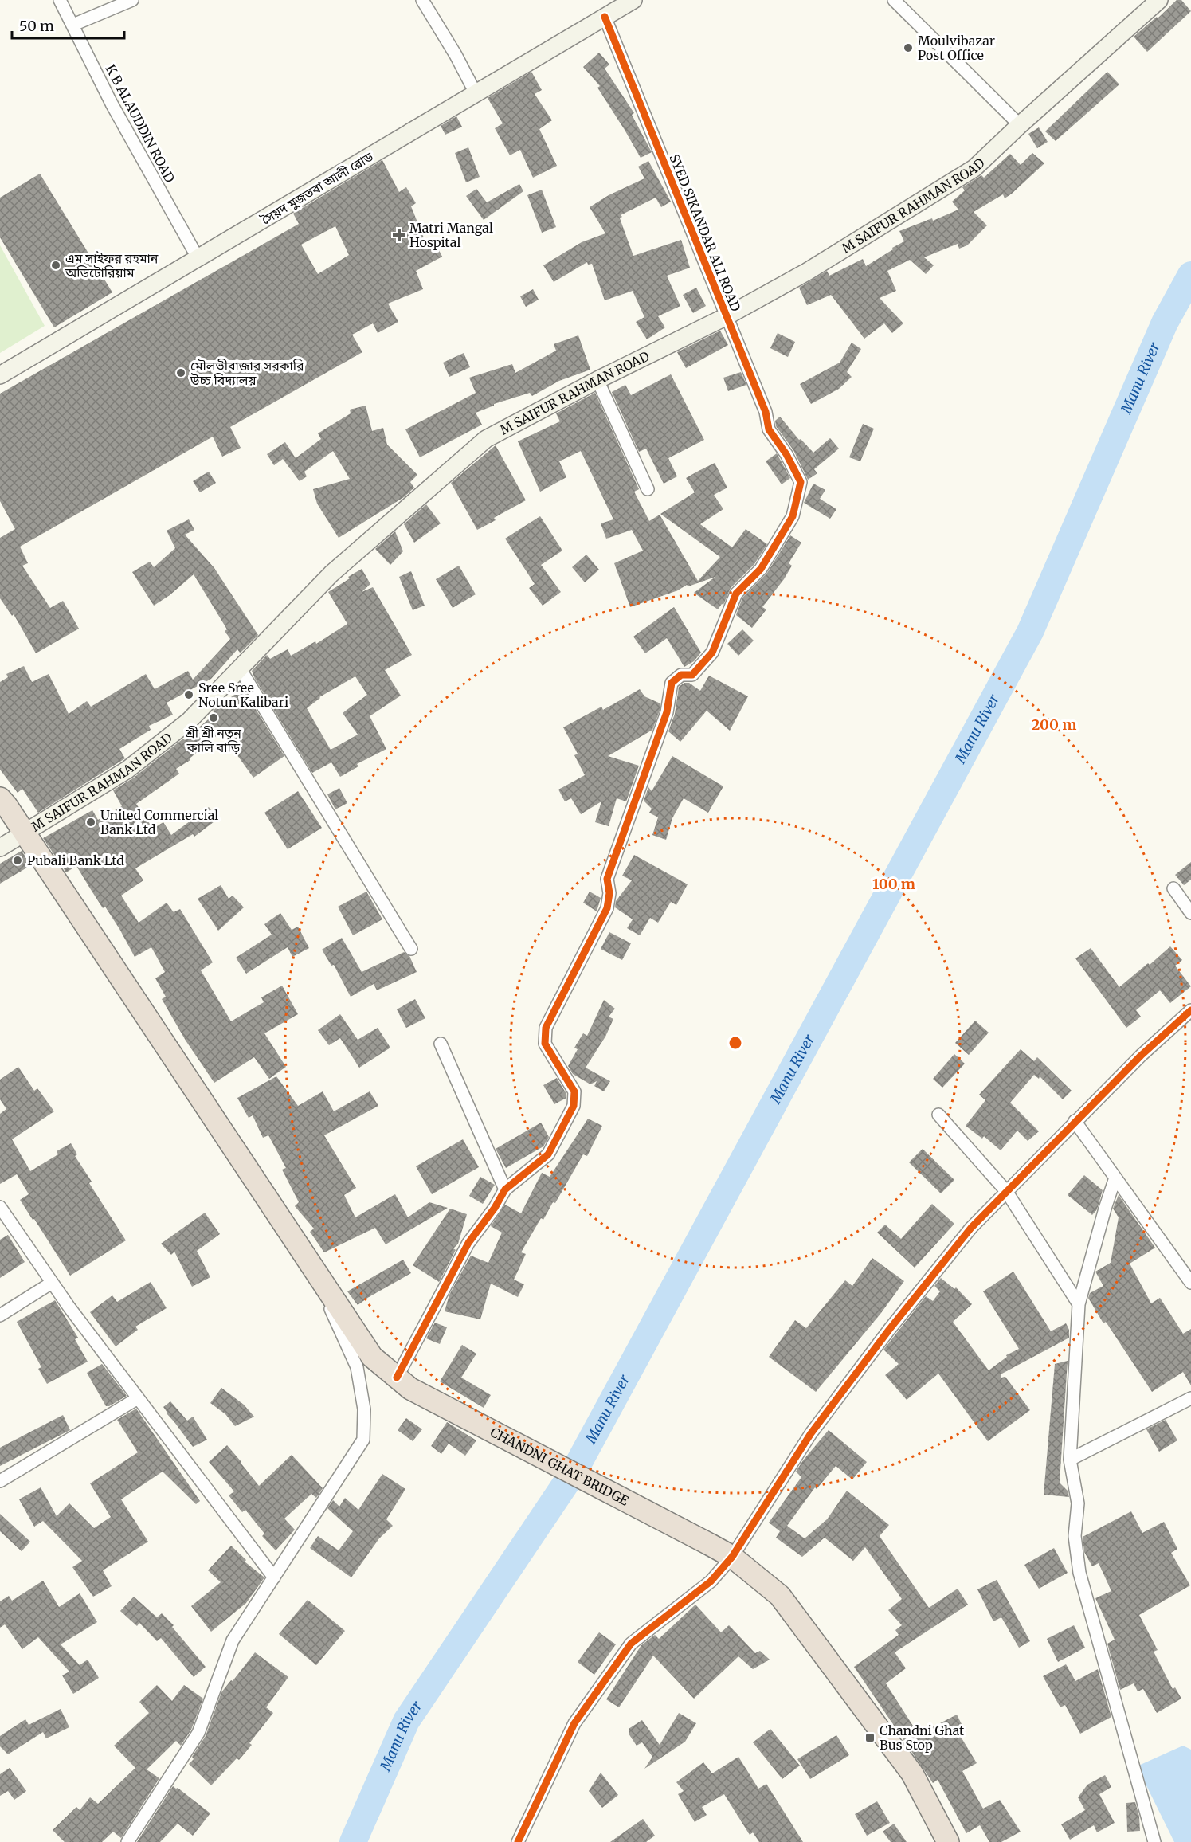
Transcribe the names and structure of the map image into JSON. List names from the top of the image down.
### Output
{
  "streets": {
    "highway": ["CHANDNI GHAT BRIDGE"],
    "main road": ["সৈয়দ মুজতবা আলী রোড", "M SAIFUR RAHMAN ROAD"],
    "street": ["K B ALAUDDIN ROAD", "SYED SIKANDAR ALI ROAD"]
  },
  "crossings": [
    ["K B ALAUDDIN ROAD", "সৈয়দ মুজতবা আলী রোড"],
    ["সৈয়দ মুজতবা আলী রোড", "SYED SIKANDAR ALI ROAD"],
    ["M SAIFUR RAHMAN ROAD", "SYED SIKANDAR ALI ROAD"],
    ["M SAIFUR RAHMAN ROAD", "CHANDNI GHAT BRIDGE"]
  ],
  "water": ["Manu River"],
  "places": {
    "other": [
      "Moulvibazar Post Office",
      "এম সাইফুর রহমান অডিটোরিয়াম",
      "মৌলভীবাজার সরকারি উচ্চ বিদ্যালয়",
      "Sree Sree Notun Kalibari",
      "শ্রী শ্রী নতুন কালি বাড়ি",
      "United Commercial Bank Ltd",
      "Pubali Bank Ltd"
    ],
    "health": ["Matri Mangal Hospital"],
    "transit": ["Chandni Ghat Bus Stop"]
  },
  "scale_bar": "50 m",
  "rings": ["200 m", "100 m"]
}
